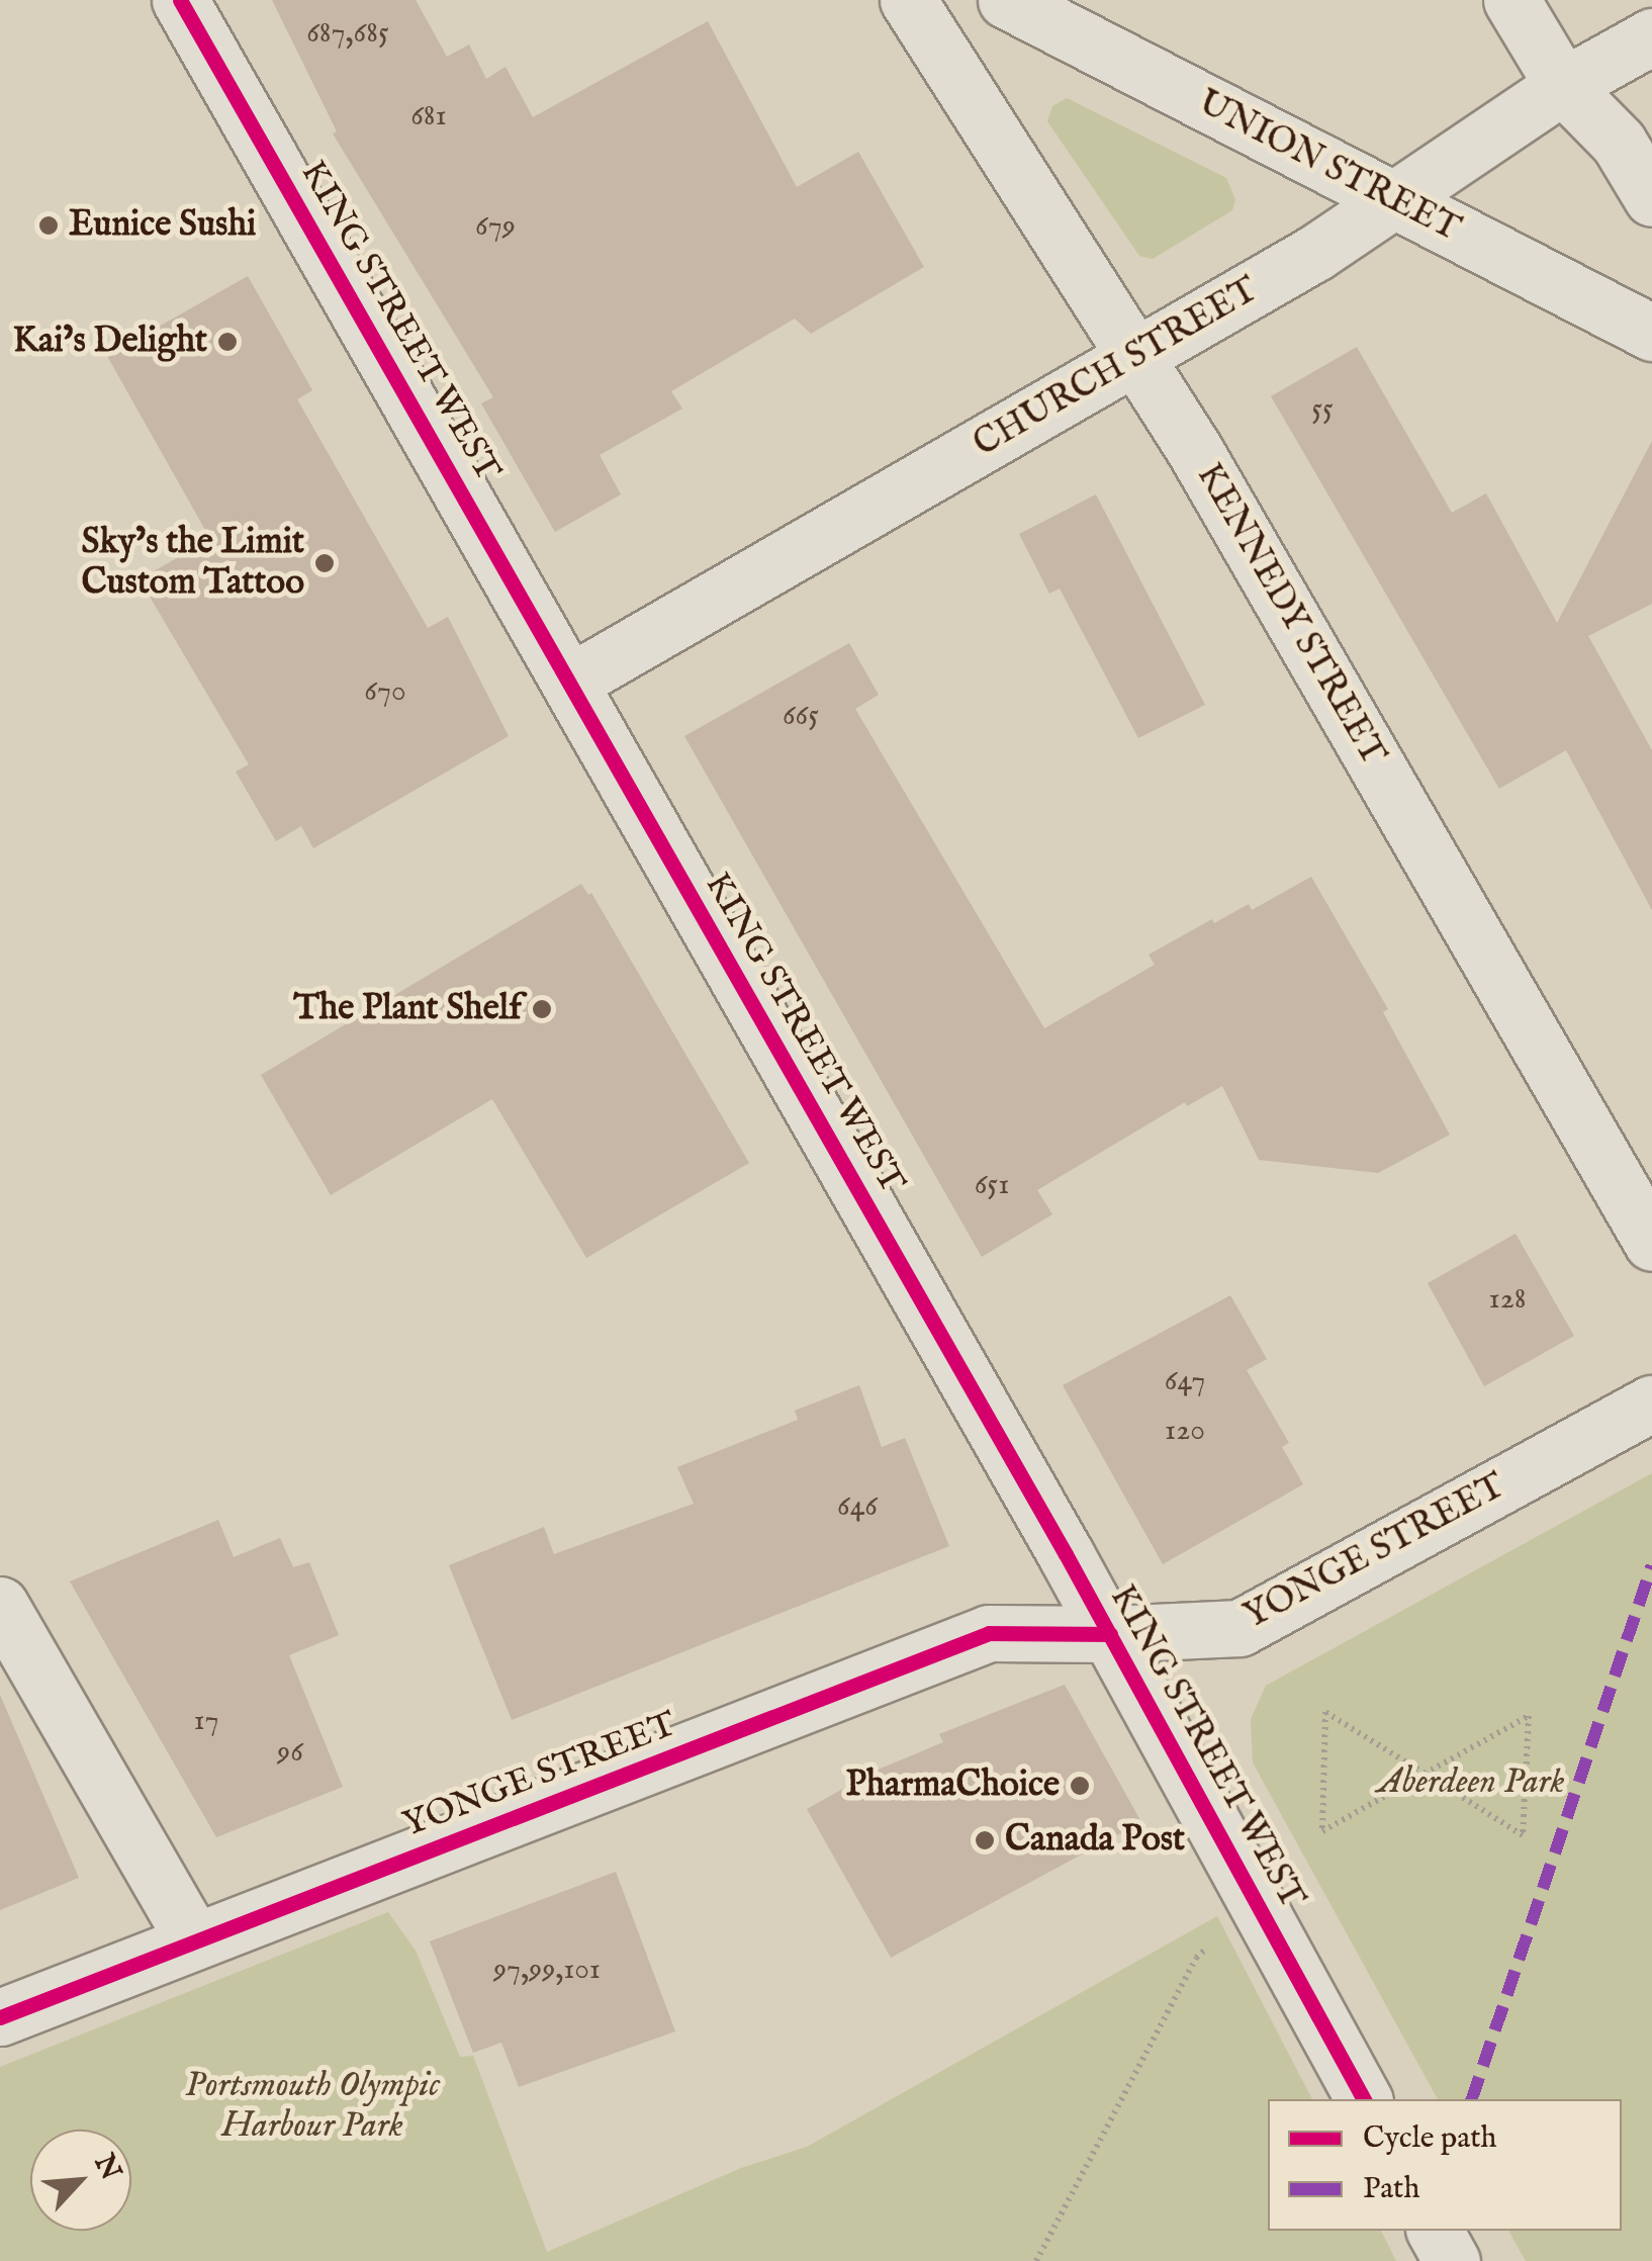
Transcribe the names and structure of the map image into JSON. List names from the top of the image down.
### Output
{
  "streets": {
    "street": [
      "UNION STREET",
      "KING STREET WEST",
      "CHURCH STREET",
      "KENNEDY STREET",
      "YONGE STREET"
    ]
  },
  "crossings": [
    ["UNION STREET", "CHURCH STREET"],
    ["KING STREET WEST", "CHURCH STREET"],
    ["KING STREET WEST", "YONGE STREET"],
    ["CHURCH STREET", "KENNEDY STREET"]
  ],
  "parks": ["Aberdeen Park", "Portsmouth Olympic Harbour Park"],
  "places": [
    "Eunice Sushi",
    "Kai’s Delight",
    "Sky’s the Limit Custom Tattoo",
    "The Plant Shelf",
    "PharmaChoice",
    "Canada Post"
  ],
  "house_numbers": [
    "687,685",
    "681",
    "679",
    "55",
    "670",
    "665",
    "651",
    "128",
    "647",
    "120",
    "646",
    "17",
    "96",
    "97,99,101"
  ],
  "legend": ["Cycle path", "Path"],
  "north": "top right"
}
